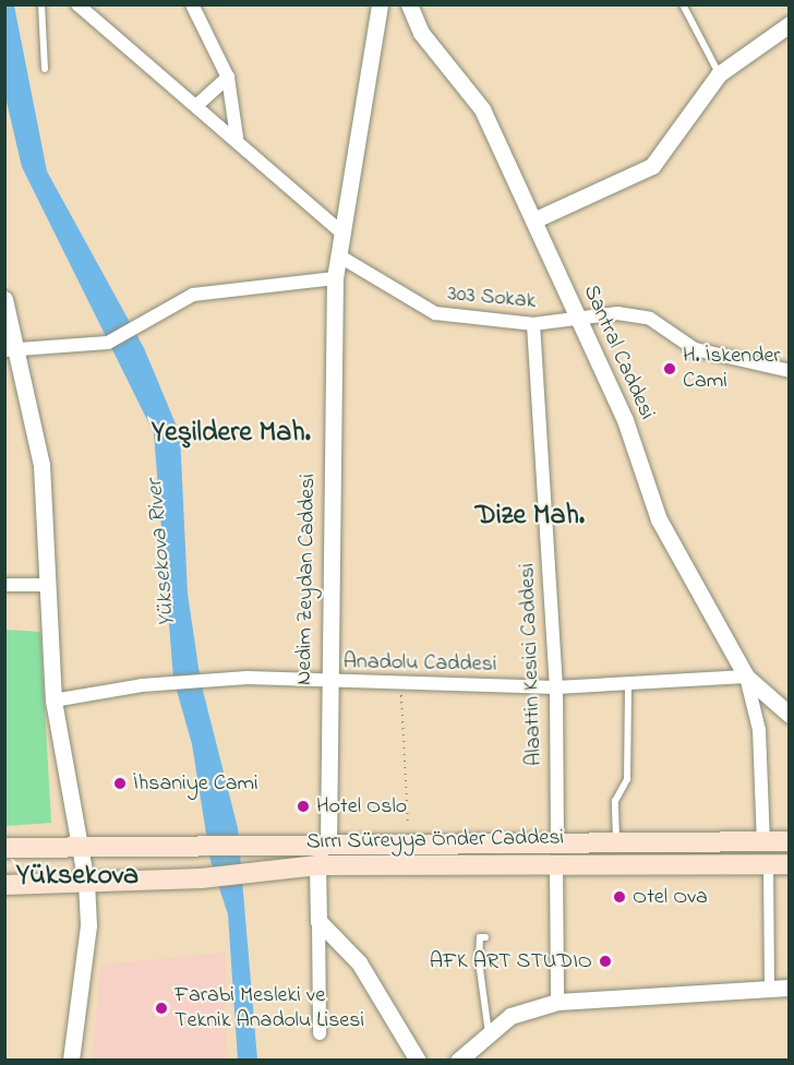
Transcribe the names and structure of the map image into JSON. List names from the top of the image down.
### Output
{
  "streets": {
    "main road": ["Sırrı Süreyya Önder Caddesi"],
    "street": [
      "303 Sokak",
      "Santral Caddesi",
      "Nedim Zeydan Caddesi",
      "Anadolu Caddesi",
      "Alaattin Kesici Caddesi"
    ]
  },
  "crossings": [
    ["303 Sokak", "Santral Caddesi"],
    ["303 Sokak", "Nedim Zeydan Caddesi"],
    ["303 Sokak", "Alaattin Kesici Caddesi"],
    ["Santral Caddesi", "Anadolu Caddesi"],
    ["Nedim Zeydan Caddesi", "Anadolu Caddesi"],
    ["Nedim Zeydan Caddesi", "Sırrı Süreyya Önder Caddesi"],
    ["Anadolu Caddesi", "Alaattin Kesici Caddesi"],
    ["Alaattin Kesici Caddesi", "Sırrı Süreyya Önder Caddesi"]
  ],
  "districts": ["Yeşildere Mah.", "Dize Mah.", "Yüksekova"],
  "water": ["Yüksekova River"],
  "places": [
    "H. İskender Cami",
    "İhsaniye Cami",
    "Hotel Oslo",
    "Otel Ova",
    "AFK ART STUDIO",
    "Farabi Mesleki ve Teknik Anadolu Lisesi"
  ]
}
